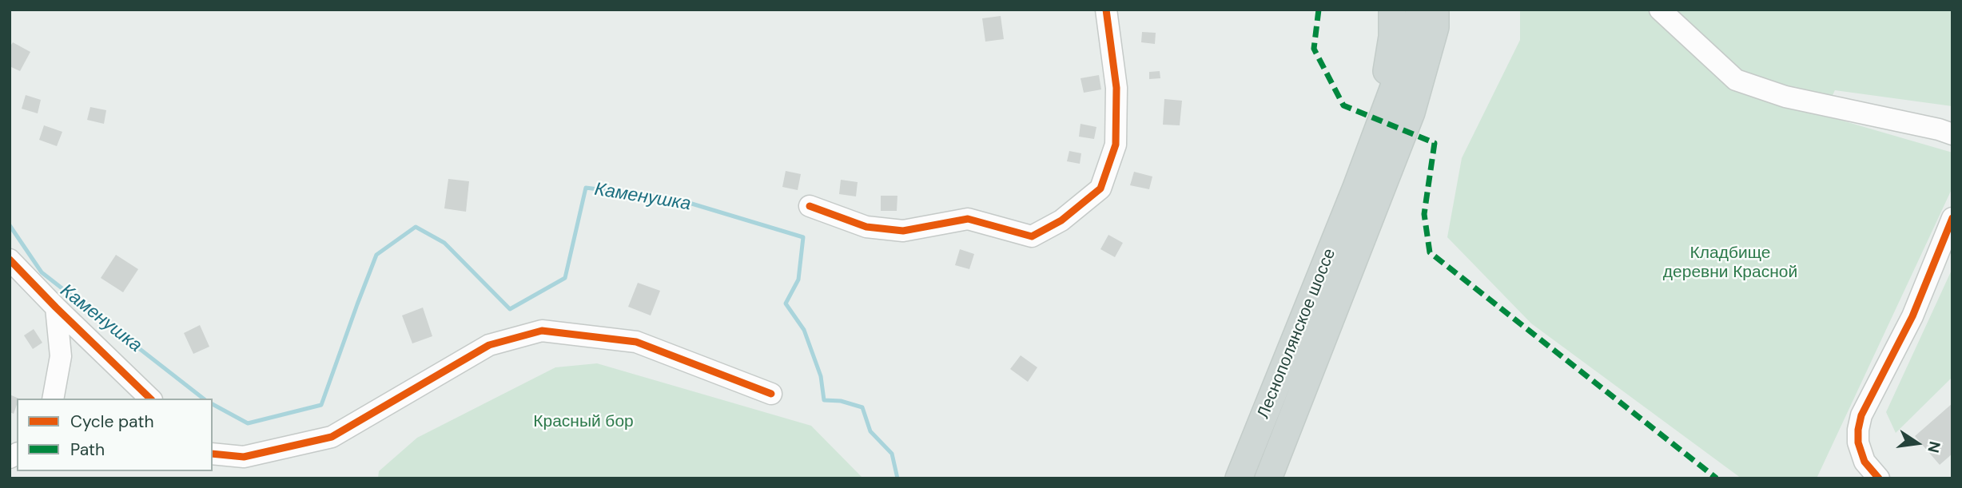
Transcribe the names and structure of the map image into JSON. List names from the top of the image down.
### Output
{
  "streets": {
    "main road": ["Леснополянское шоссе"]
  },
  "water": ["Каменушка"],
  "parks": ["Кладбище деревни Красной", "Красный бор"],
  "legend": ["Cycle path", "Path"],
  "north": "right"
}
